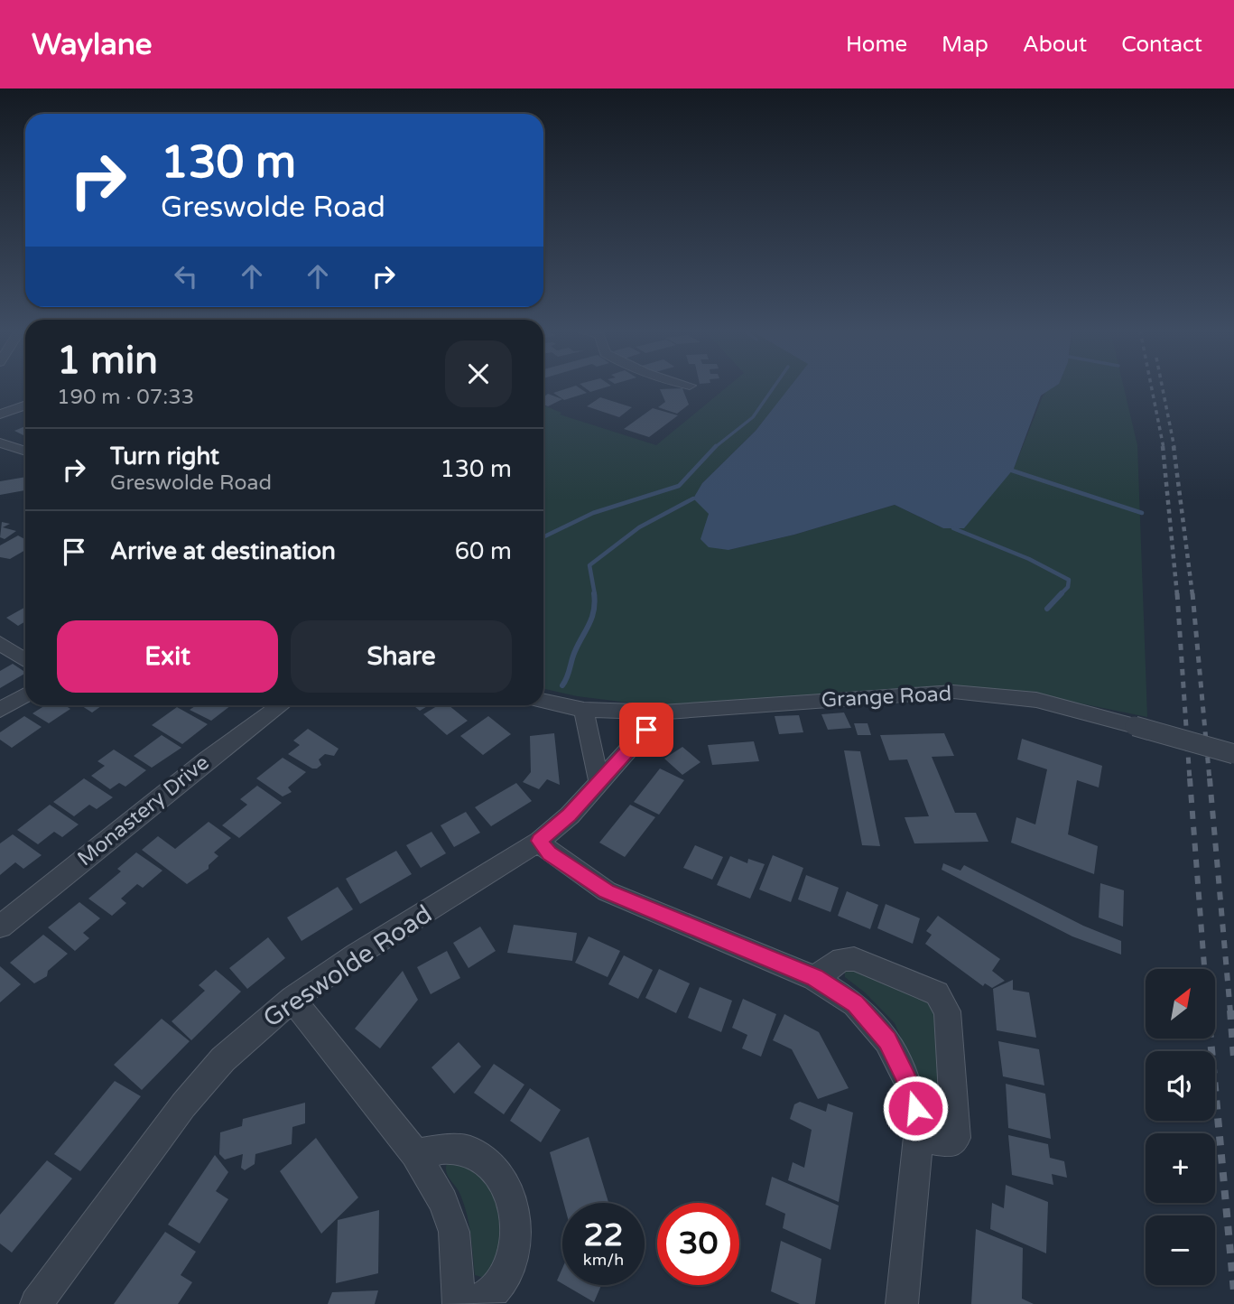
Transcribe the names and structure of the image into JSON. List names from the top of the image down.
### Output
{
  "streets": {
    "street": ["Grange Road", "Monastery Drive", "Greswolde Road"]
  },
  "crossings": [
    ["Grange Road", "Greswolde Road"]
  ],
  "north": "top right",
  "page": {
    "header": "Waylane",
    "nav": [
      "Home",
      "Map",
      "About",
      "Contact"
    ],
    "turn": ["130 m", "Greswolde Road"],
    "heading": ["1 min", "190 m · 07:33"],
    "list": [
      {
        "name": "Turn right",
        "note": "Greswolde Road",
        "value": "130 m"
      },
      {
        "name": "Arrive at destination",
        "value": "60 m"
      }
    ],
    "buttons": ["Exit", "Share"],
    "map_buttons": ["+", "−"],
    "speed": "22 km/h",
    "limit": "30"
  }
}
